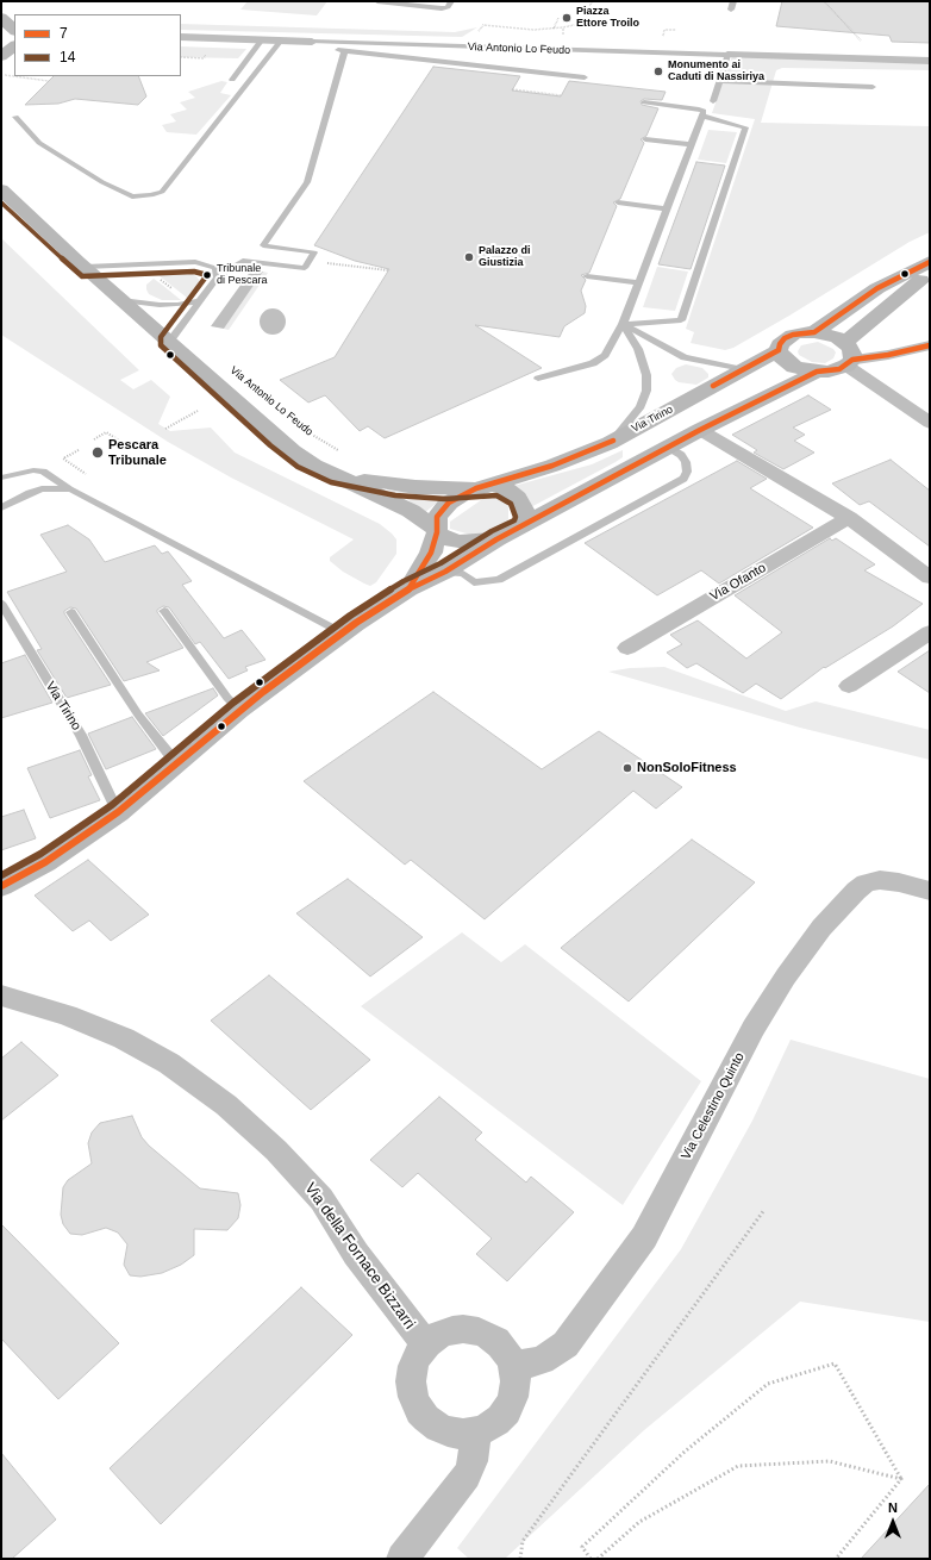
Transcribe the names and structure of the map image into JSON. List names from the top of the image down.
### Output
{
  "streets": {
    "street": [
      "Via Antonio Lo Feudo",
      "Via Tirino",
      "Via Ofanto",
      "Via Celestino Quinto",
      "Via della Fornace Bizzarri"
    ]
  },
  "crossings": [
    ["Via Antonio Lo Feudo", "Via Tirino"],
    ["Via Celestino Quinto", "Via della Fornace Bizzarri"]
  ],
  "places": [
    "Piazza Ettore Troilo",
    "Monumento ai Caduti di Nassiriya",
    "Palazzo di Giustizia",
    "Tribunale di Pescara",
    "Pescara Tribunale",
    "NonSoloFitness"
  ],
  "lines": ["transit line 14", "transit line 7"],
  "legend": ["7", "14"],
  "north": "top"
}
